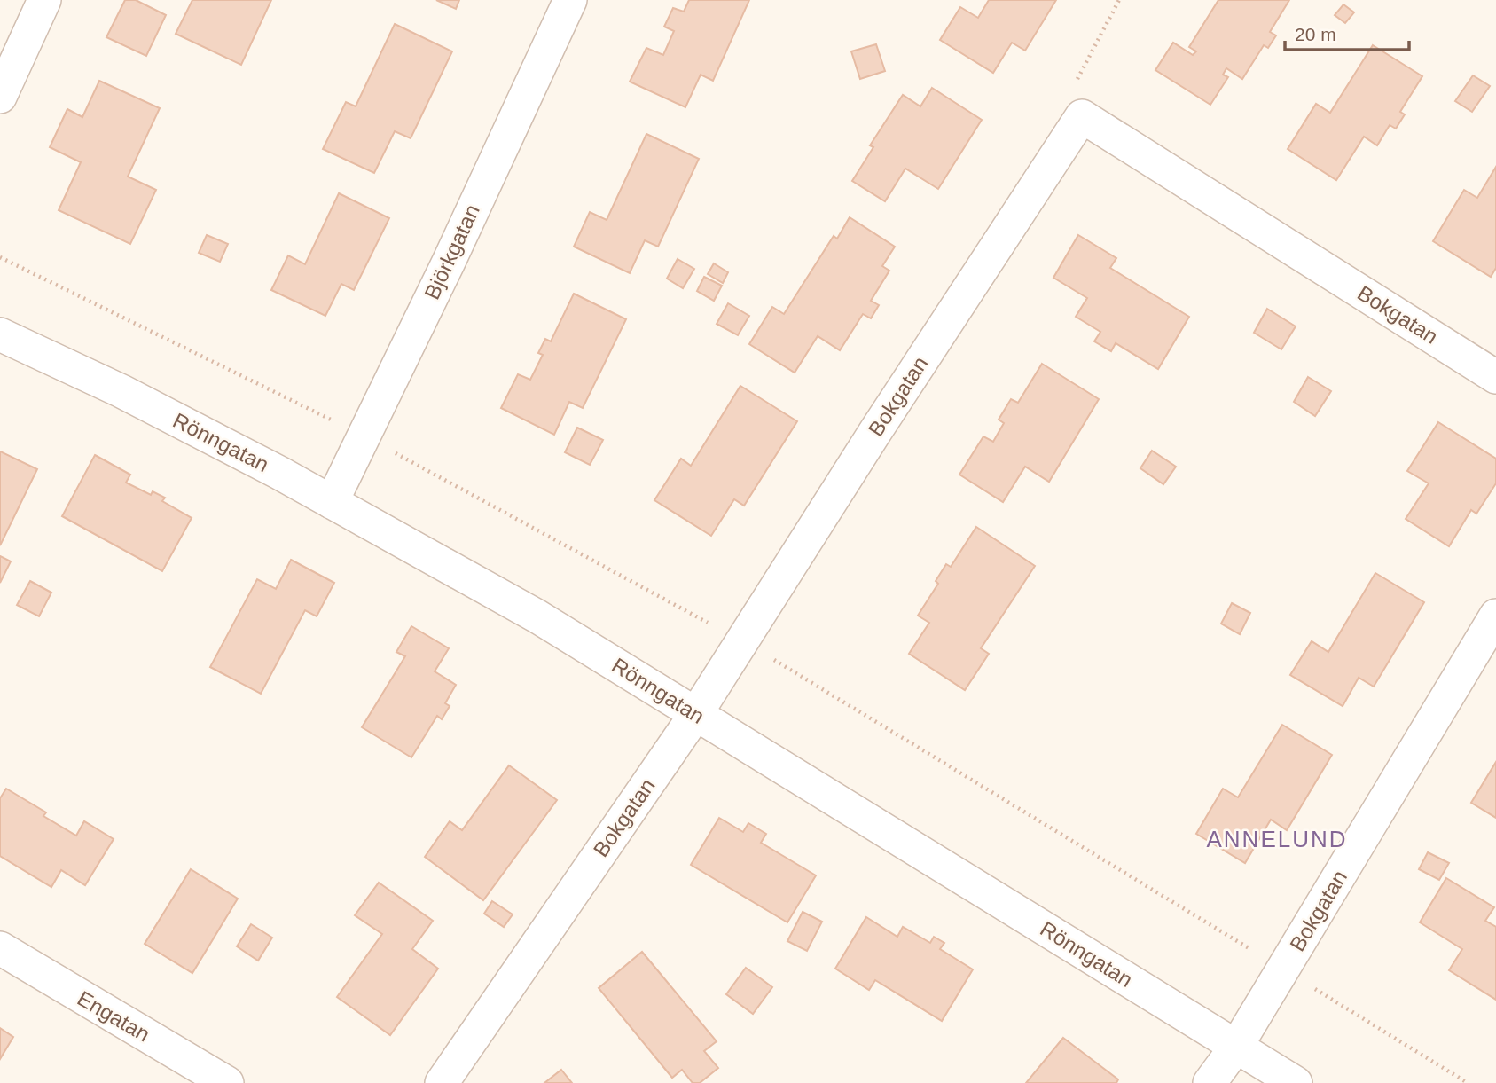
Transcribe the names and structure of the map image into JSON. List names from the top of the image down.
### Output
{
  "streets": {
    "street": [
      "Björkgatan",
      "Bokgatan",
      "Rönngatan",
      "Engatan"
    ]
  },
  "crossings": [
    ["Björkgatan", "Rönngatan"],
    ["Bokgatan", "Rönngatan"]
  ],
  "districts": ["ANNELUND"],
  "scale_bar": "20 m"
}
